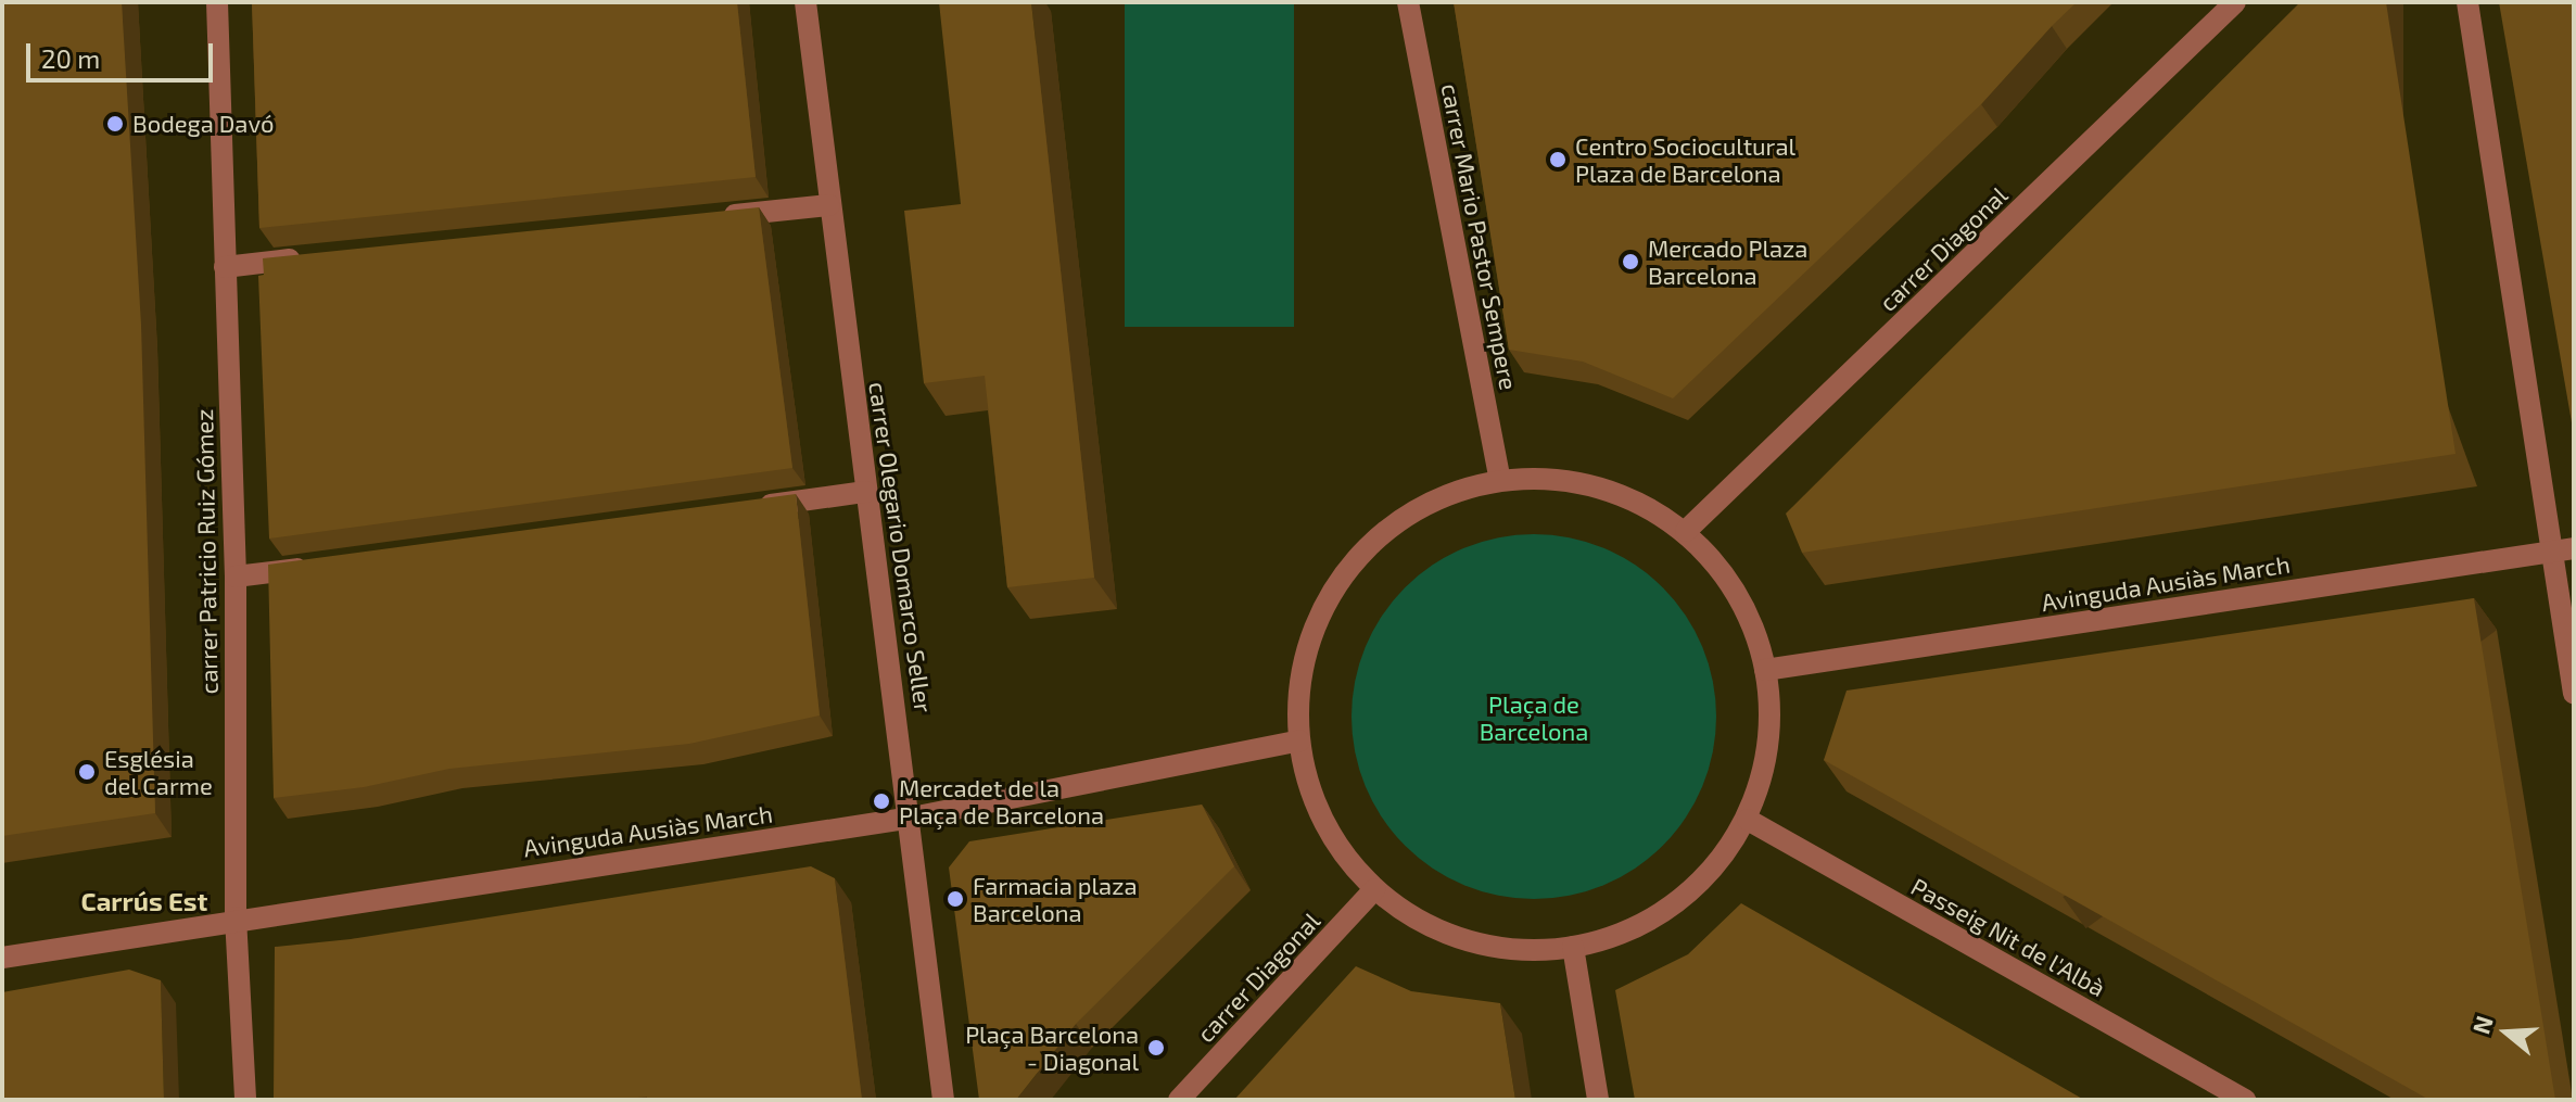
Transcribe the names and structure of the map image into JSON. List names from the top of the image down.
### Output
{
  "streets": {
    "street": [
      "carrer Mario Pastor Sempere",
      "carrer Diagonal",
      "carrer Olegario Domarco Seller",
      "carrer Patricio Ruiz Gómez",
      "Avinguda Ausiàs March",
      "Passeig Nit de l'Albà"
    ]
  },
  "crossings": [
    ["carrer Olegario Domarco Seller", "Avinguda Ausiàs March"],
    ["carrer Patricio Ruiz Gómez", "Avinguda Ausiàs March"]
  ],
  "districts": ["Carrús Est"],
  "parks": ["Plaça de Barcelona"],
  "places": [
    "Bodega Davó",
    "Centro Sociocultural Plaza de Barcelona",
    "Mercado Plaza Barcelona",
    "Església del Carme",
    "Mercadet de la Plaça de Barcelona",
    "Farmacia plaza Barcelona",
    "Plaça Barcelona - Diagonal"
  ],
  "scale_bar": "20 m",
  "north": "left"
}
